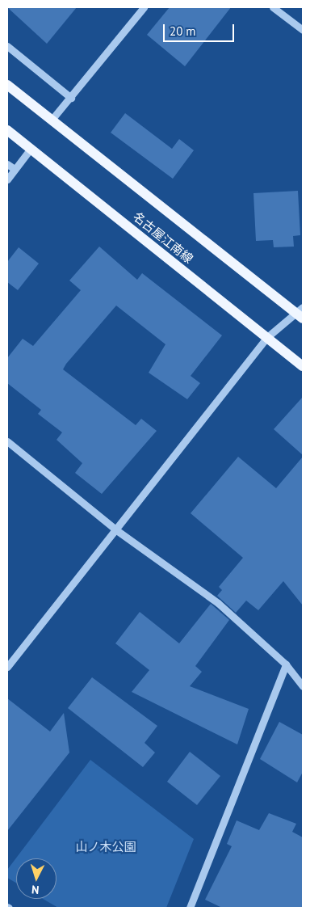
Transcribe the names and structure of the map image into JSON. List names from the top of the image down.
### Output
{
  "streets": {
    "main road": ["名古屋江南線"]
  },
  "parks": ["山ノ木公園"],
  "scale_bar": "20 m",
  "north": "bottom"
}
